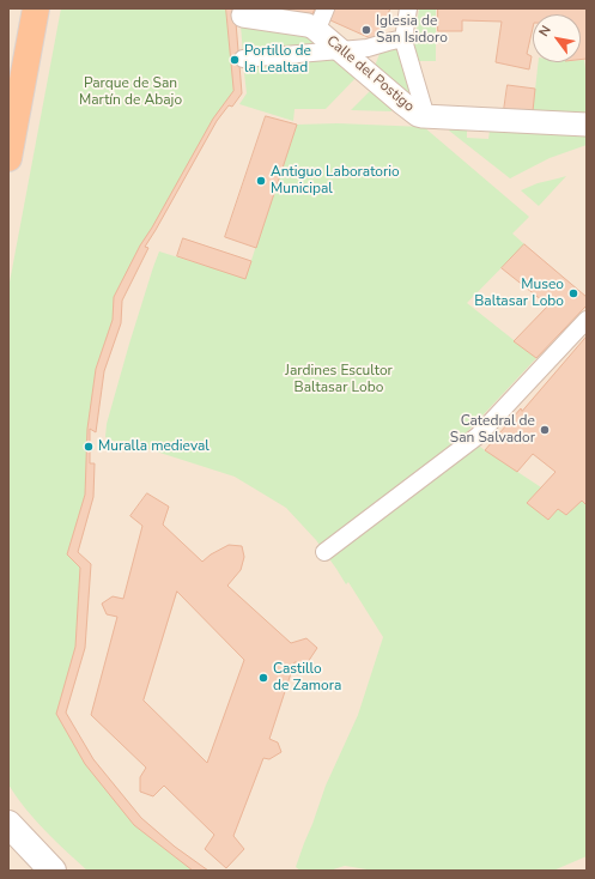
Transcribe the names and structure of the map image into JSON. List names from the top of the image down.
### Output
{
  "streets": {
    "street": ["Calle del Postigo"]
  },
  "parks": ["Parque de San Martín de Abajo", "Jardines Escultor Baltasar Lobo"],
  "places": [
    "Iglesia de San Isidoro",
    "Portillo de la Lealtad",
    "Antiguo Laboratorio Municipal",
    "Museo Baltasar Lobo",
    "Catedral de San Salvador",
    "Muralla medieval",
    "Castillo de Zamora"
  ],
  "north": "top left"
}
